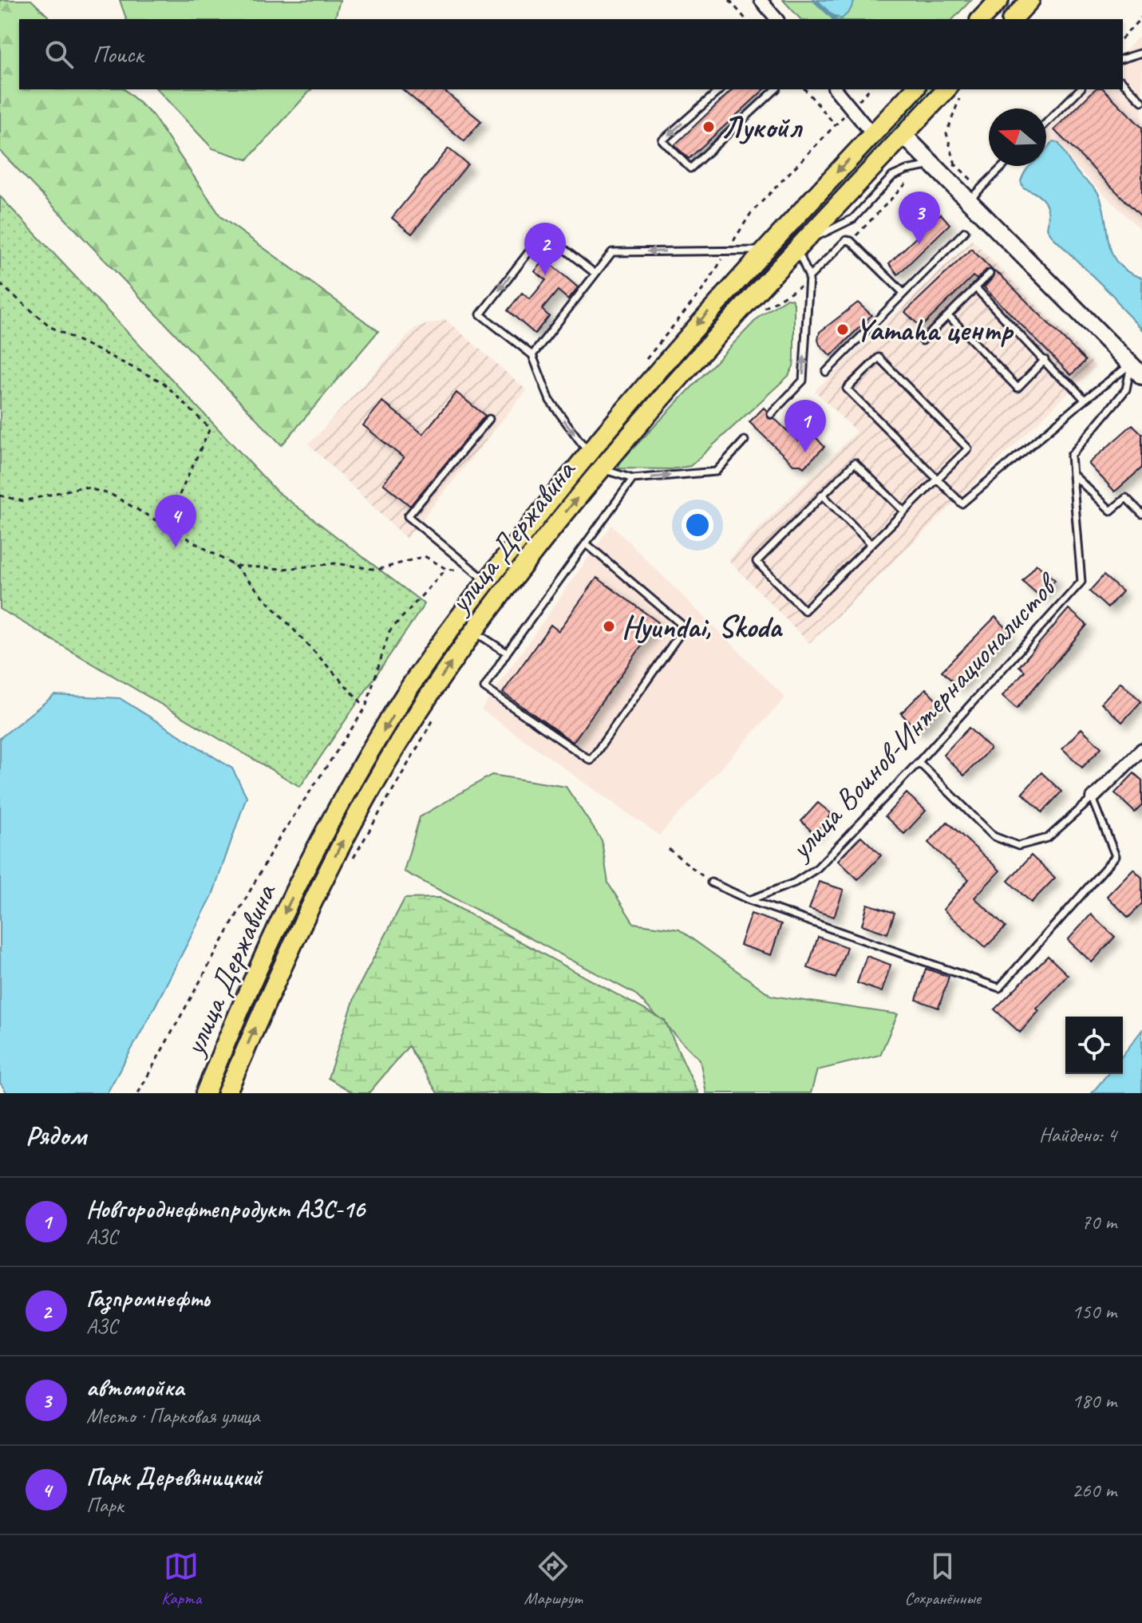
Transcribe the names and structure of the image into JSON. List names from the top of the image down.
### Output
{
  "streets": {
    "main road": ["улица Державина"],
    "lane": ["улица Воинов-Интернационалистов"]
  },
  "places": ["Лукойл", "Yamaha центр", "Hyundai, Skoda"],
  "north": "left",
  "page": {
    "search": "Поиск",
    "pins": [
      "3",
      "2",
      "1",
      "4"
    ],
    "heading": ["Рядом", "Найдено: 4"],
    "list": [
      {
        "mark": "1",
        "name": "Новгороднефтепродукт АЗС-16",
        "note": "АЗС",
        "value": "70 m"
      },
      {
        "mark": "2",
        "name": "Газпромнефть",
        "note": "АЗС",
        "value": "150 m"
      },
      {
        "mark": "3",
        "name": "автомойка",
        "note": "Место · Парковая улица",
        "value": "180 m"
      },
      {
        "mark": "4",
        "name": "Парк Деревяницкий",
        "note": "Парк",
        "value": "260 m"
      }
    ],
    "nav": ["Карта", "Маршрут", "Сохранённые"]
  }
}
